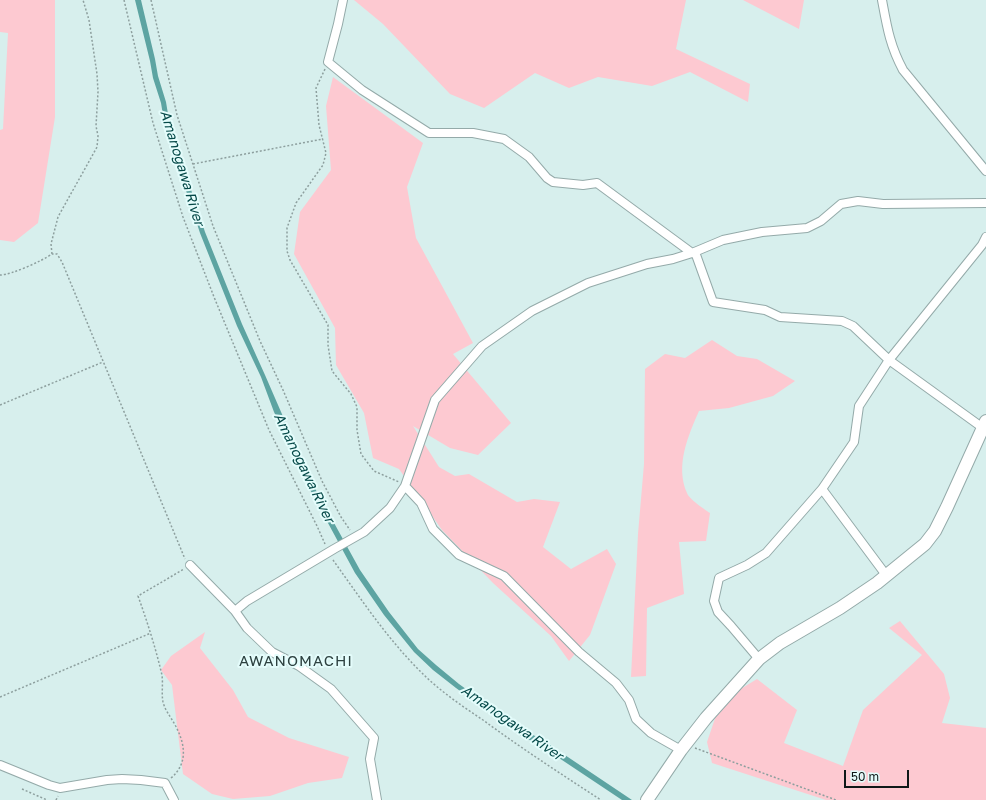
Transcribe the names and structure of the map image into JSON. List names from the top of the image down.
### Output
{
  "districts": ["AWANOMACHI"],
  "water": ["Amanogawa River"],
  "scale_bar": "50 m"
}
